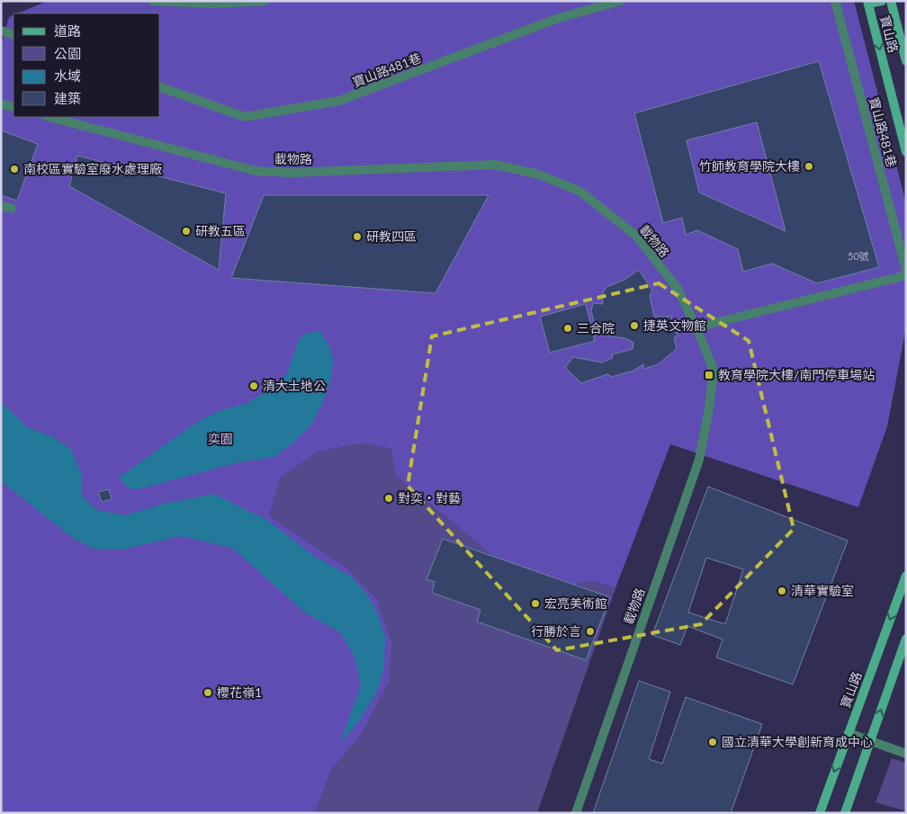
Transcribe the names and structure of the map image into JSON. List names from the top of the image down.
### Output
{
  "streets": {
    "street": ["寶山路"],
    "lane": ["寶山路481巷", "載物路"]
  },
  "parks": ["奕園"],
  "places": {
    "other": [
      "竹師教育學院大樓",
      "南校區實驗室廢水處理廠",
      "研教五區",
      "研教四區",
      "捷英文物館",
      "三合院",
      "清大土地公",
      "對奕‧對藝",
      "清華實驗室",
      "宏亮美術館",
      "行勝於言",
      "櫻花嶺1",
      "國立清華大學創新育成中心"
    ],
    "transit": ["教育學院大樓/南門停車場站"]
  },
  "house_numbers": ["50號"],
  "legend": [
    "道路",
    "公園",
    "水域",
    "建築"
  ]
}
